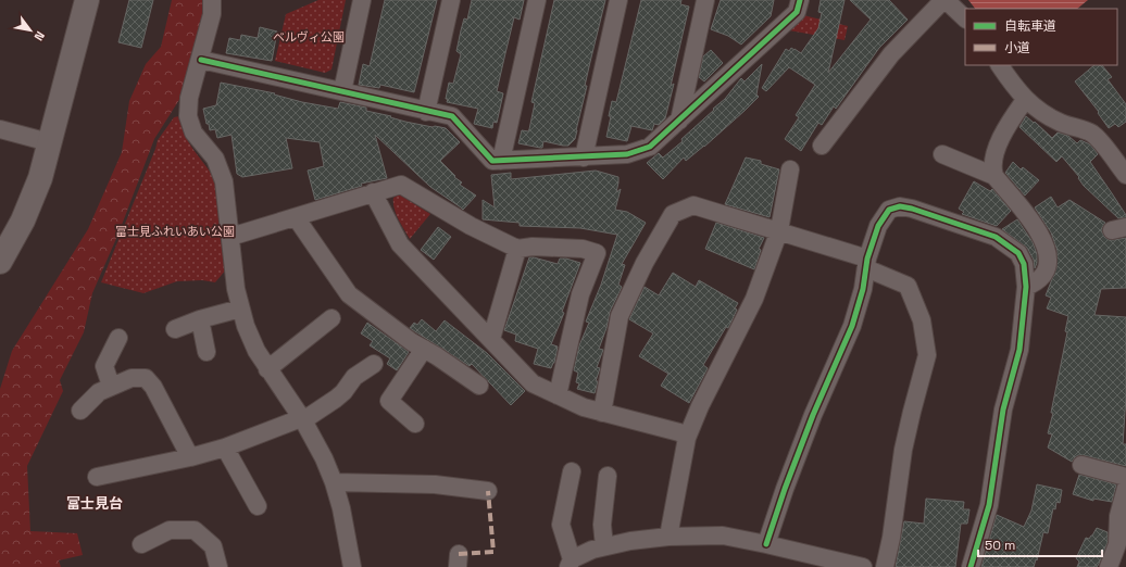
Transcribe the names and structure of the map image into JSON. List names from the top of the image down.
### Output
{
  "districts": ["富士見台"],
  "parks": ["ベルヴィ公園", "富士見ふれいあい公園"],
  "legend": ["自転車道", "小道"],
  "scale_bar": "50 m",
  "north": "bottom right"
}
